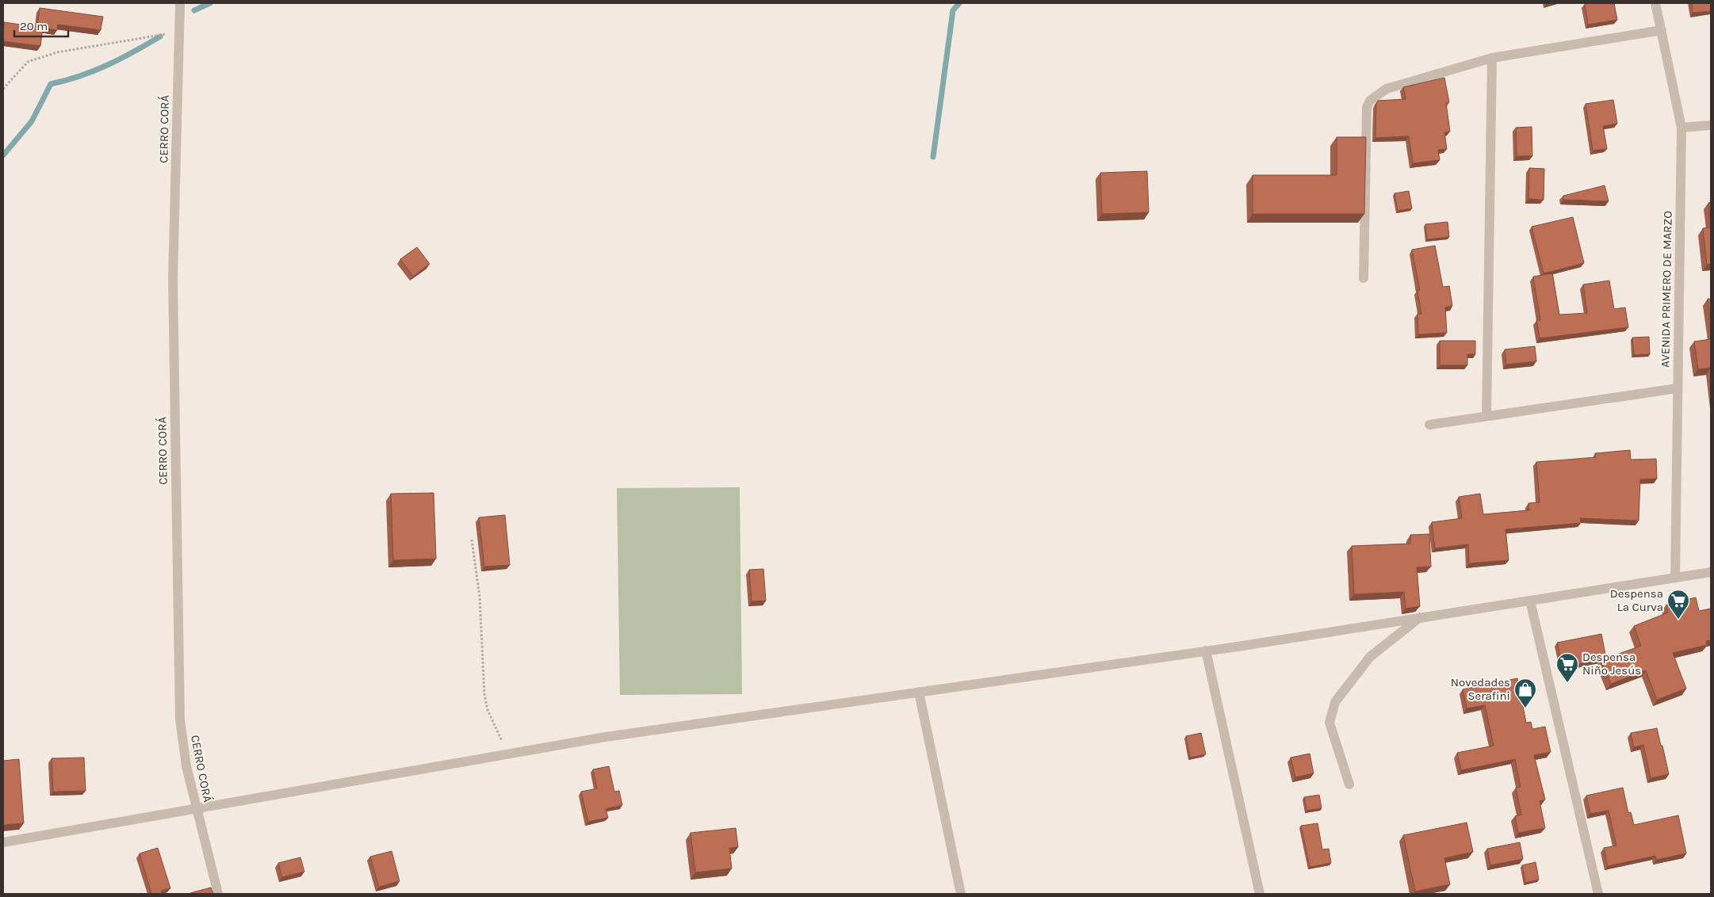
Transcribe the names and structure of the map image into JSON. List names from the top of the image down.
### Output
{
  "streets": {
    "street": ["CERRO CORÁ", "AVENIDA PRIMERO DE MARZO"]
  },
  "places": {
    "supermarket": ["Despensa La Curva", "Despensa Niño Jesús"],
    "shop": ["Novedades Serafini"]
  },
  "scale_bar": "20 m"
}
